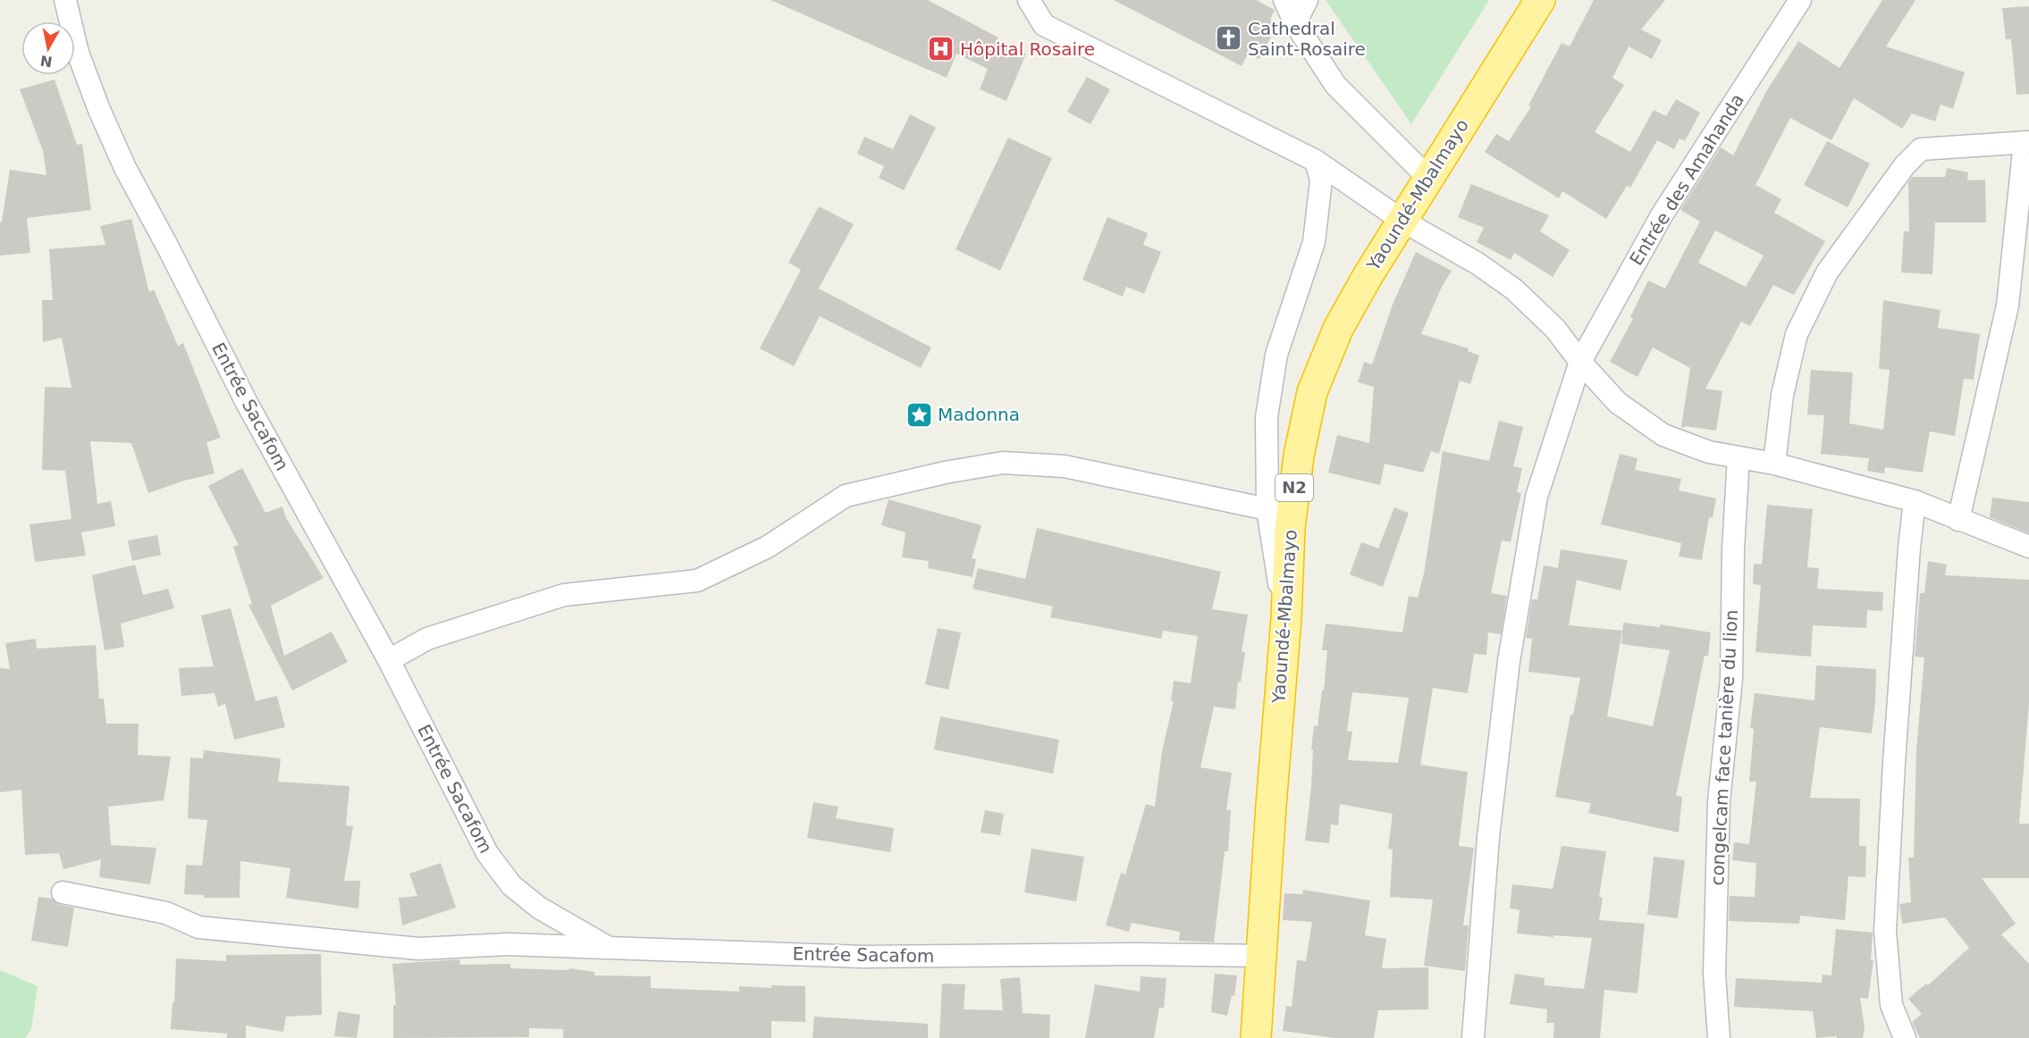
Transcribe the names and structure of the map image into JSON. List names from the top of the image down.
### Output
{
  "streets": {
    "highway": ["Yaoundé-Mbalmayo", "N2"],
    "street": ["Entrée des Amahanda", "Entrée Sacafom", "congelcam face tanière du lion"]
  },
  "crossings": [
    ["Yaoundé-Mbalmayo", "Entrée Sacafom"]
  ],
  "places": {
    "church": ["Cathedral Saint-Rosaire"],
    "hospital": ["Hôpital Rosaire"],
    "place": ["Madonna"]
  },
  "north": "bottom"
}
